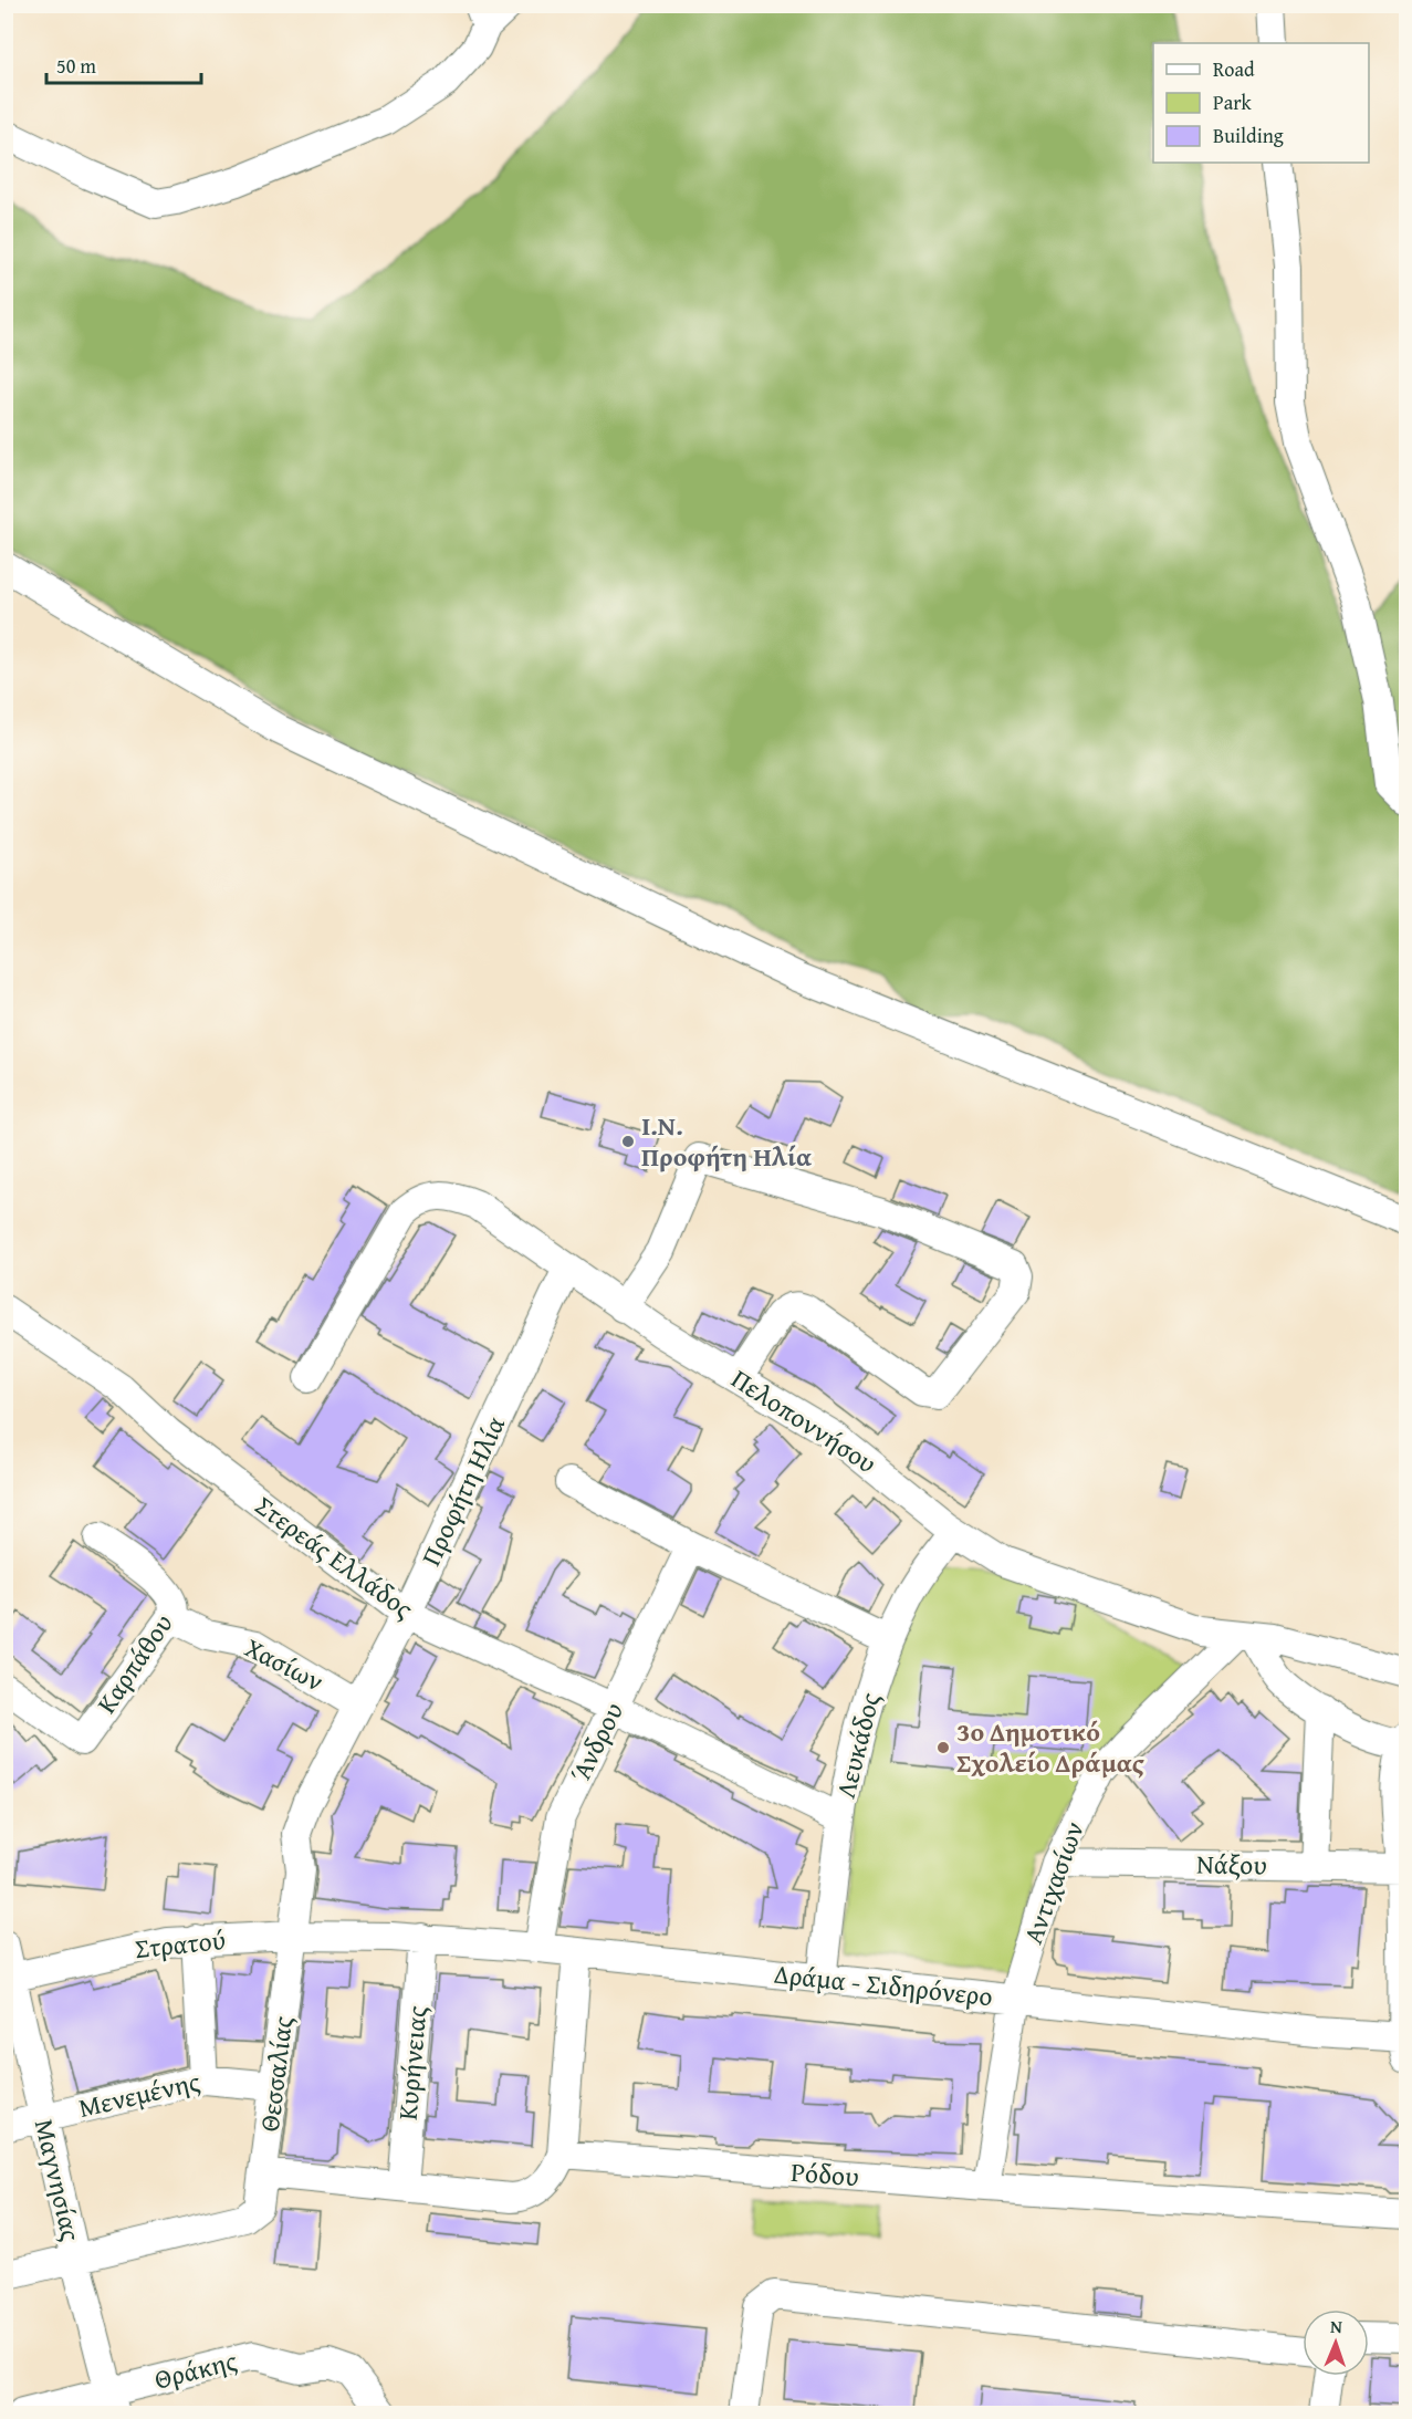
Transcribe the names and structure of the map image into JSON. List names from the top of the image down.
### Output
{
  "streets": {
    "street": [
      "Πελοποννήσου",
      "Προφήτη Ηλία",
      "Στερεάς Ελλάδος",
      "Καρπάθου",
      "Χασίων",
      "Άνδρου",
      "Λευκάδος",
      "Νάξου",
      "Αντιχασίων",
      "Στρατού",
      "Δράμα - Σιδηρόνερο",
      "Κυρήνειας",
      "Θεσσαλίας",
      "Μενεμένης",
      "Ρόδου",
      "Μαγνησίας",
      "Θράκης"
    ]
  },
  "crossings": [
    ["Πελοποννήσου", "Προφήτη Ηλία"],
    ["Πελοποννήσου", "Λευκάδος"],
    ["Πελοποννήσου", "Αντιχασίων"],
    ["Προφήτη Ηλία", "Στερεάς Ελλάδος"],
    ["Προφήτη Ηλία", "Χασίων"],
    ["Προφήτη Ηλία", "Στρατού"],
    ["Προφήτη Ηλία", "Θεσσαλίας"],
    ["Στερεάς Ελλάδος", "Άνδρου"],
    ["Στερεάς Ελλάδος", "Λευκάδος"],
    ["Καρπάθου", "Χασίων"],
    ["Άνδρου", "Δράμα - Σιδηρόνερο"],
    ["Λευκάδος", "Δράμα - Σιδηρόνερο"],
    ["Νάξου", "Αντιχασίων"],
    ["Αντιχασίων", "Δράμα - Σιδηρόνερο"],
    ["Αντιχασίων", "Ρόδου"],
    ["Στρατού", "Δράμα - Σιδηρόνερο"],
    ["Στρατού", "Θεσσαλίας"],
    ["Στρατού", "Μαγνησίας"],
    ["Δράμα - Σιδηρόνερο", "Κυρήνειας"],
    ["Θεσσαλίας", "Μενεμένης"],
    ["Θεσσαλίας", "Μαγνησίας"],
    ["Μενεμένης", "Μαγνησίας"],
    ["Μαγνησίας", "Θράκης"]
  ],
  "places": ["Ι.Ν. Προφήτη Ηλία", "3ο Δημοτικό Σχολείο Δράμας"],
  "legend": ["Road", "Park", "Building"],
  "scale_bar": "50 m",
  "north": "top"
}
